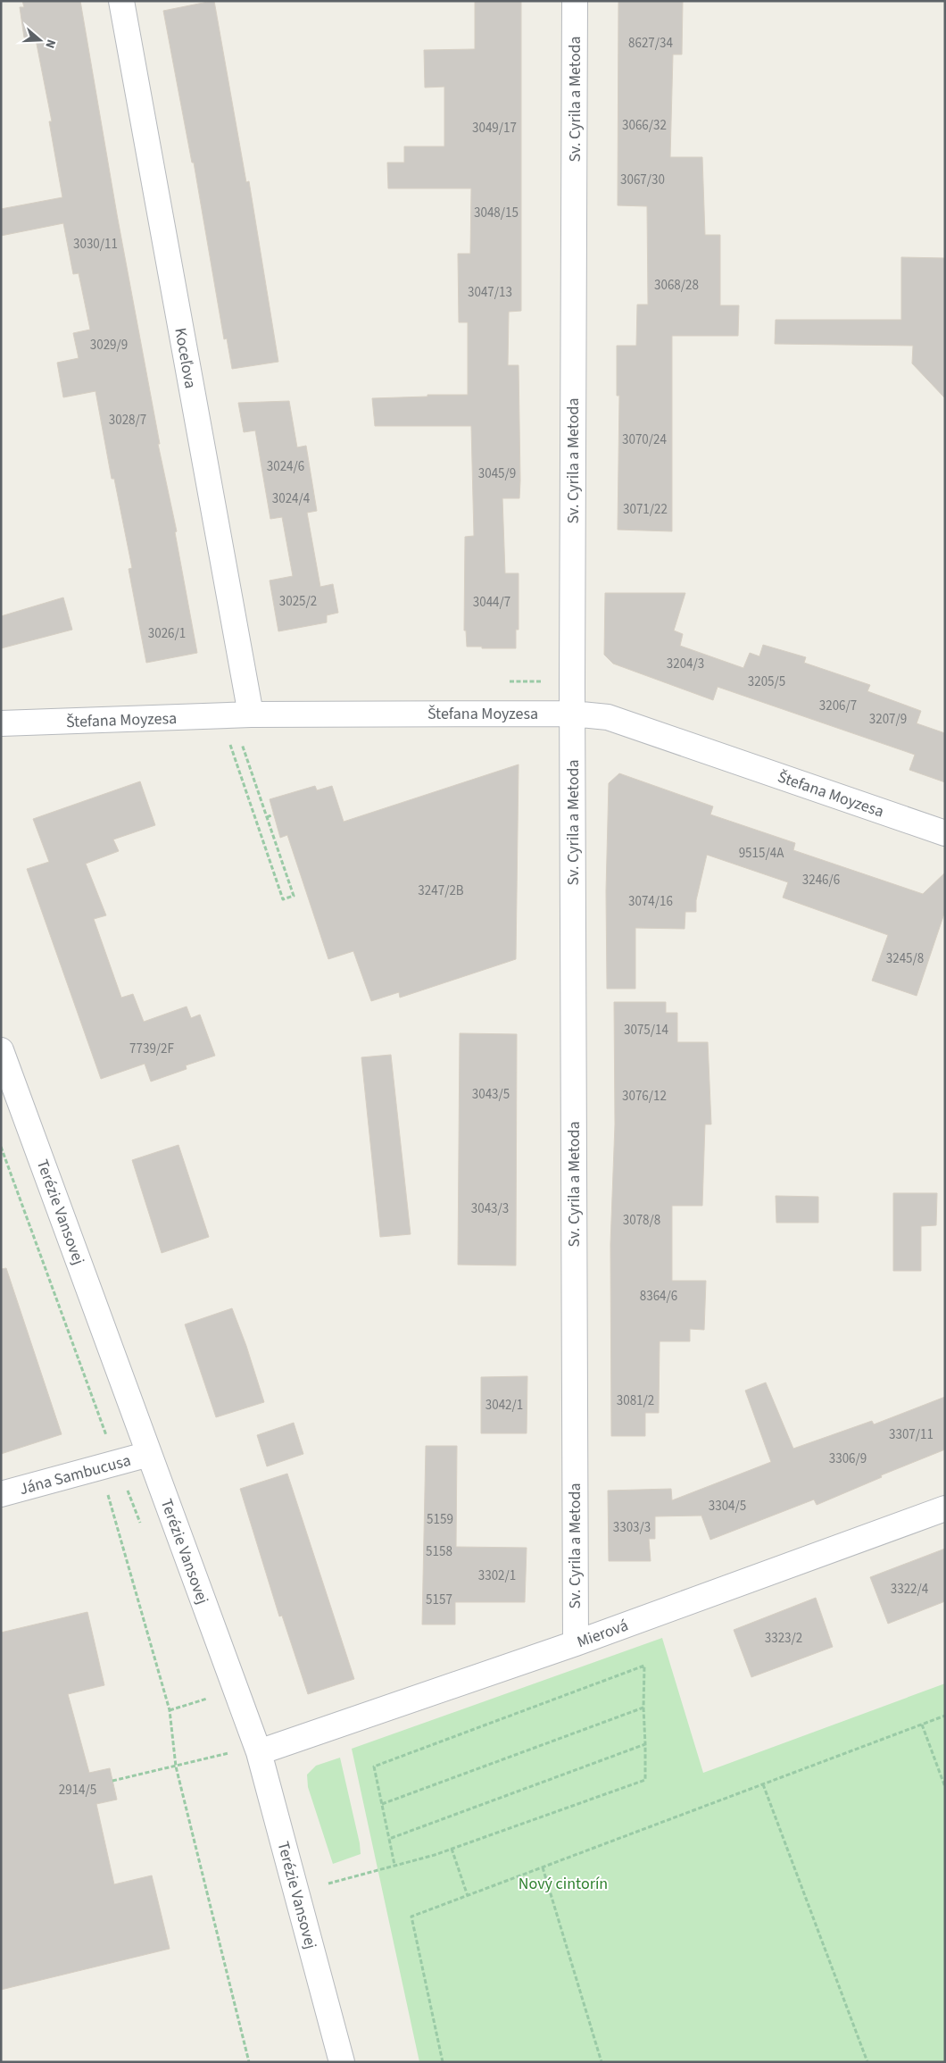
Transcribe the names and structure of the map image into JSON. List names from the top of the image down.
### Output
{
  "streets": {
    "street": [
      "Sv. Cyrila a Metoda",
      "Koceľova",
      "Štefana Moyzesa",
      "Terézie Vansovej",
      "Jána Sambucusa",
      "Mierová"
    ]
  },
  "crossings": [
    ["Sv. Cyrila a Metoda", "Štefana Moyzesa"],
    ["Sv. Cyrila a Metoda", "Mierová"],
    ["Koceľova", "Štefana Moyzesa"],
    ["Terézie Vansovej", "Jána Sambucusa"],
    ["Terézie Vansovej", "Mierová"]
  ],
  "parks": ["Nový cintorín"],
  "house_numbers": [
    "8627/34",
    "3066/32",
    "3049/17",
    "3067/30",
    "3048/15",
    "3030/11",
    "3068/28",
    "3047/13",
    "3029/9",
    "3028/7",
    "3070/24",
    "3024/6",
    "3045/9",
    "3024/4",
    "3071/22",
    "3025/2",
    "3044/7",
    "3026/1",
    "3204/3",
    "3205/5",
    "3206/7",
    "3207/9",
    "9515/4A",
    "3246/6",
    "3247/2B",
    "3074/16",
    "3245/8",
    "3075/14",
    "7739/2F",
    "3043/5",
    "3076/12",
    "3043/3",
    "3078/8",
    "8364/6",
    "3081/2",
    "3042/1",
    "3307/11",
    "3306/9",
    "3304/5",
    "5159",
    "3303/3",
    "5158",
    "3302/1",
    "3322/4",
    "5157",
    "3323/2",
    "2914/5"
  ],
  "north": "right"
}
